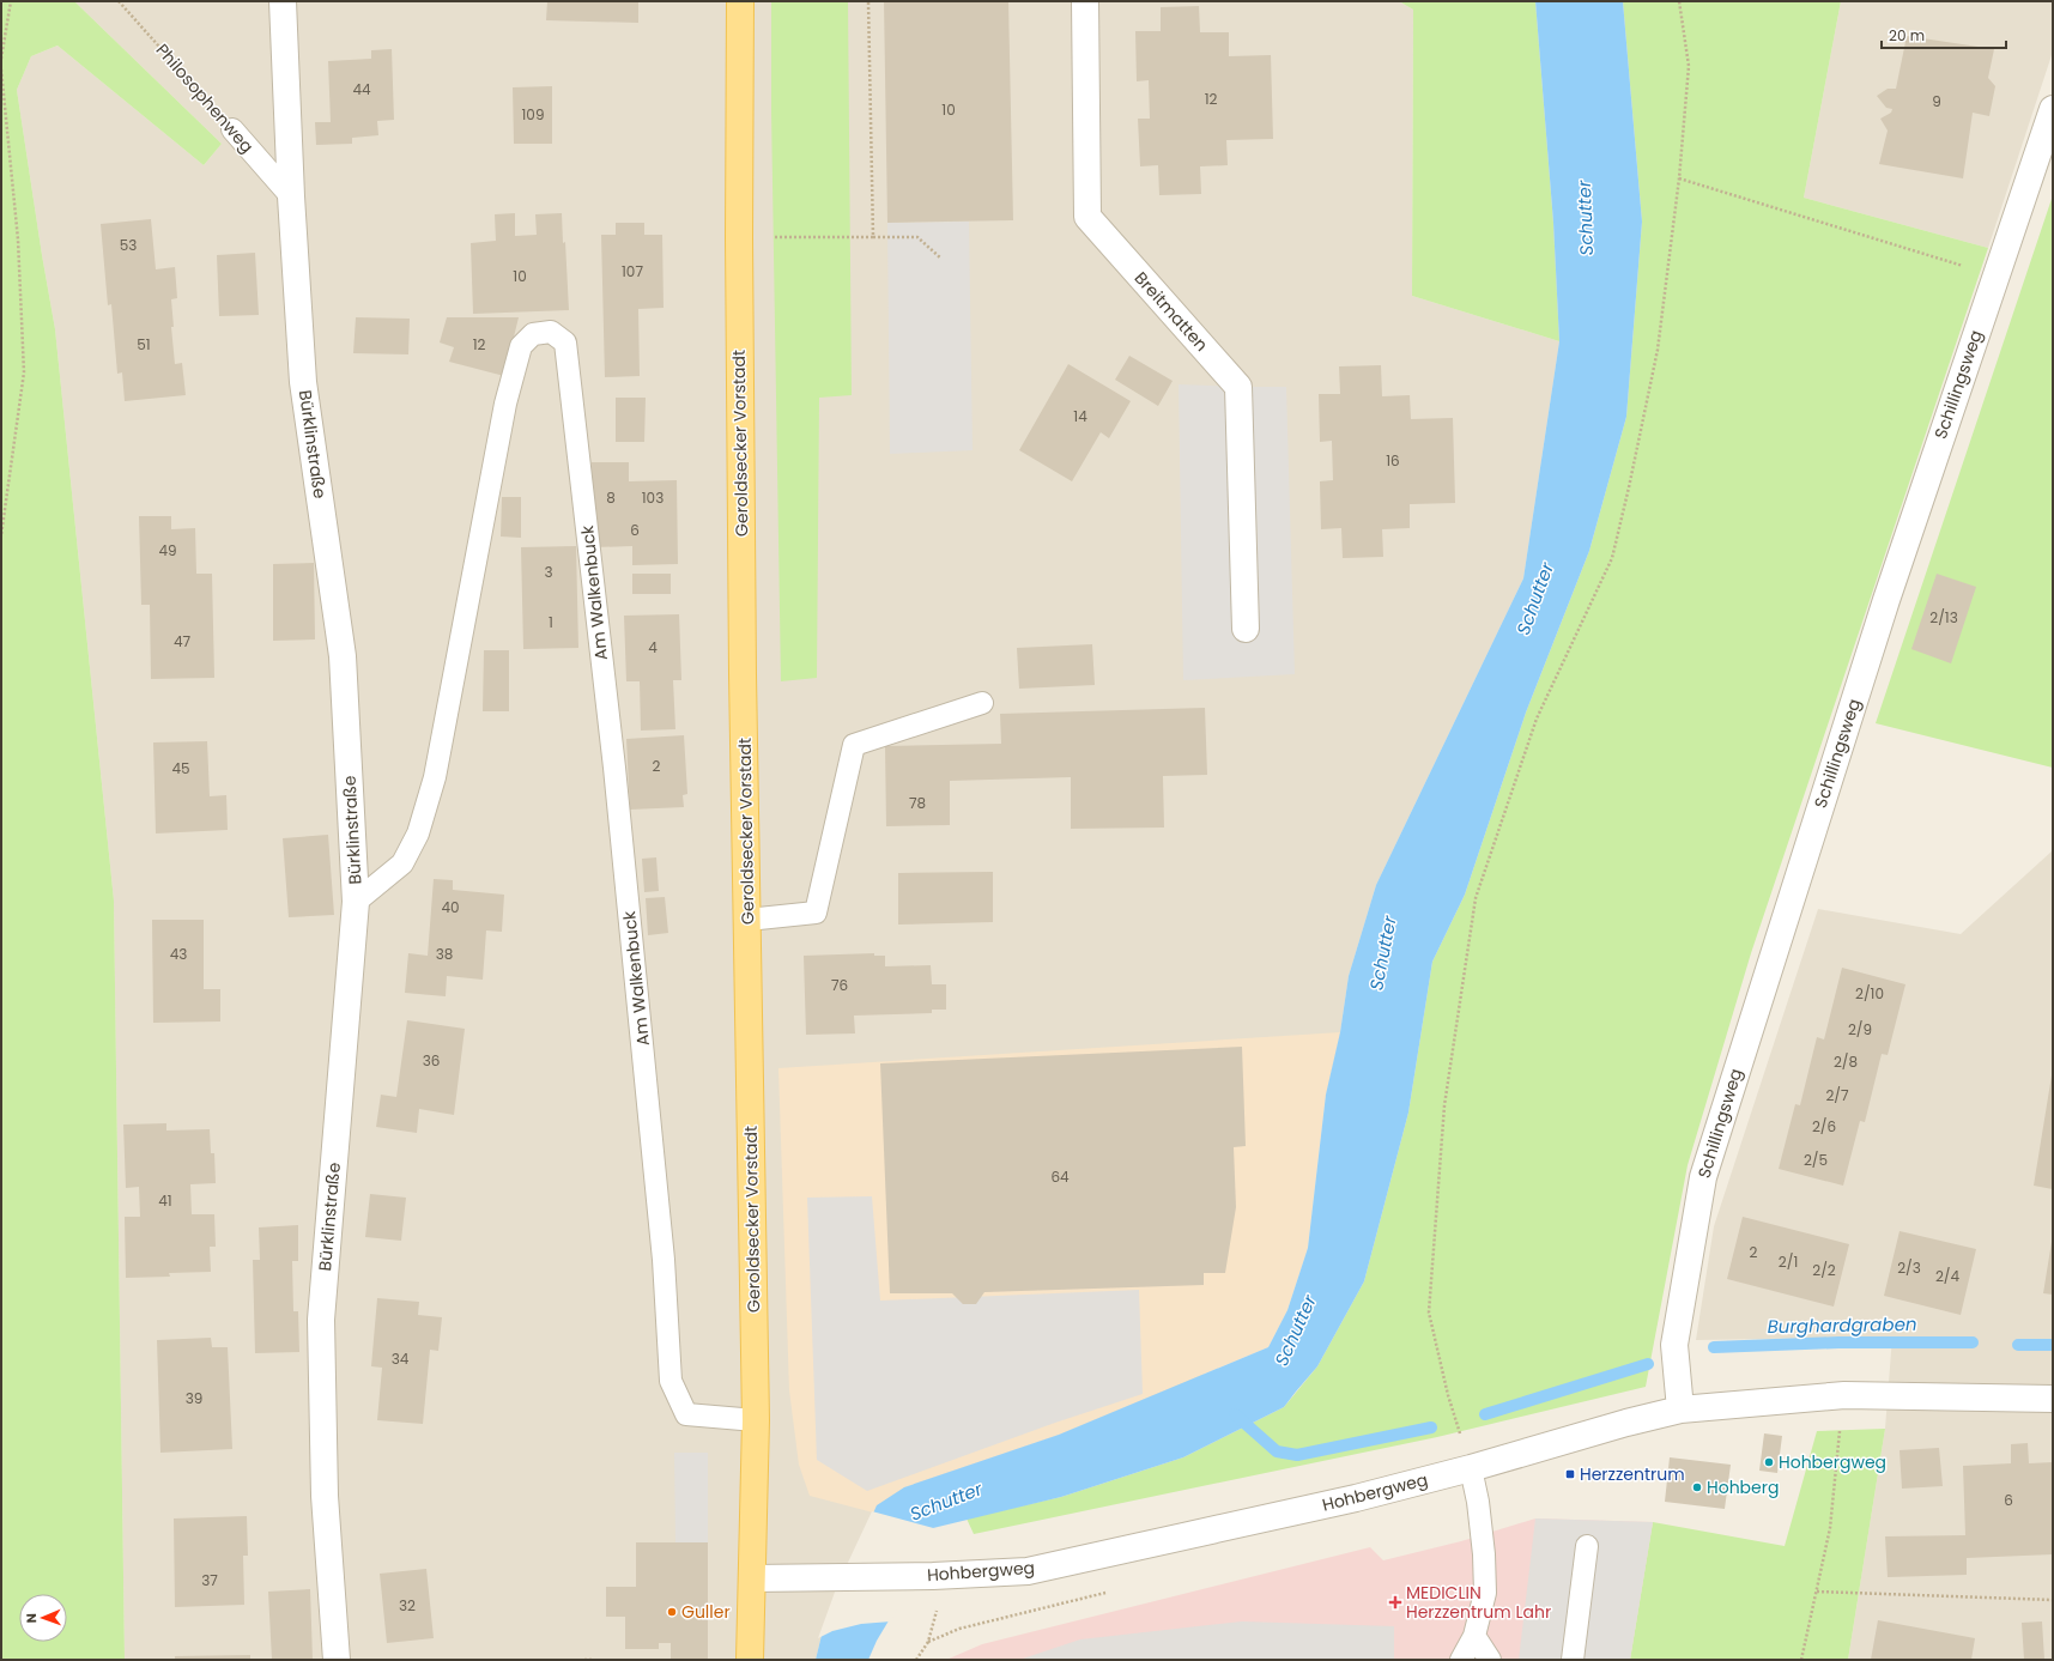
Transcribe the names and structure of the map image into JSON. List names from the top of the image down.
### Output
{
  "streets": {
    "main road": ["Geroldsecker Vorstadt"],
    "street": [
      "Breitmatten",
      "Schillingsweg",
      "Bürklinstraße",
      "Hohbergweg"
    ],
    "lane": ["Philosophenweg", "Am Walkenbuck"]
  },
  "crossings": [
    ["Philosophenweg", "Bürklinstraße"],
    ["Schillingsweg", "Hohbergweg"],
    ["Geroldsecker Vorstadt", "Am Walkenbuck"],
    ["Geroldsecker Vorstadt", "Hohbergweg"],
    ["Bürklinstraße", "Am Walkenbuck"]
  ],
  "water": ["Schutter", "Burghardgraben"],
  "places": {
    "other": ["Hohbergweg", "Hohberg", "Guller"],
    "transit": ["Herzzentrum"],
    "health": ["MEDICLIN Herzzentrum Lahr"]
  },
  "house_numbers": [
    "44",
    "12",
    "9",
    "10",
    "109",
    "53",
    "107",
    "10",
    "51",
    "12",
    "14",
    "16",
    "8",
    "103",
    "6",
    "49",
    "3",
    "2/13",
    "1",
    "47",
    "4",
    "2",
    "45",
    "78",
    "40",
    "43",
    "38",
    "76",
    "2/10",
    "2/9",
    "36",
    "2/8",
    "2/7",
    "2/6",
    "2/5",
    "64",
    "41",
    "2",
    "2/1",
    "2/3",
    "2/2",
    "2/4",
    "34",
    "39",
    "6",
    "37",
    "32"
  ],
  "scale_bar": "20 m",
  "north": "left"
}
